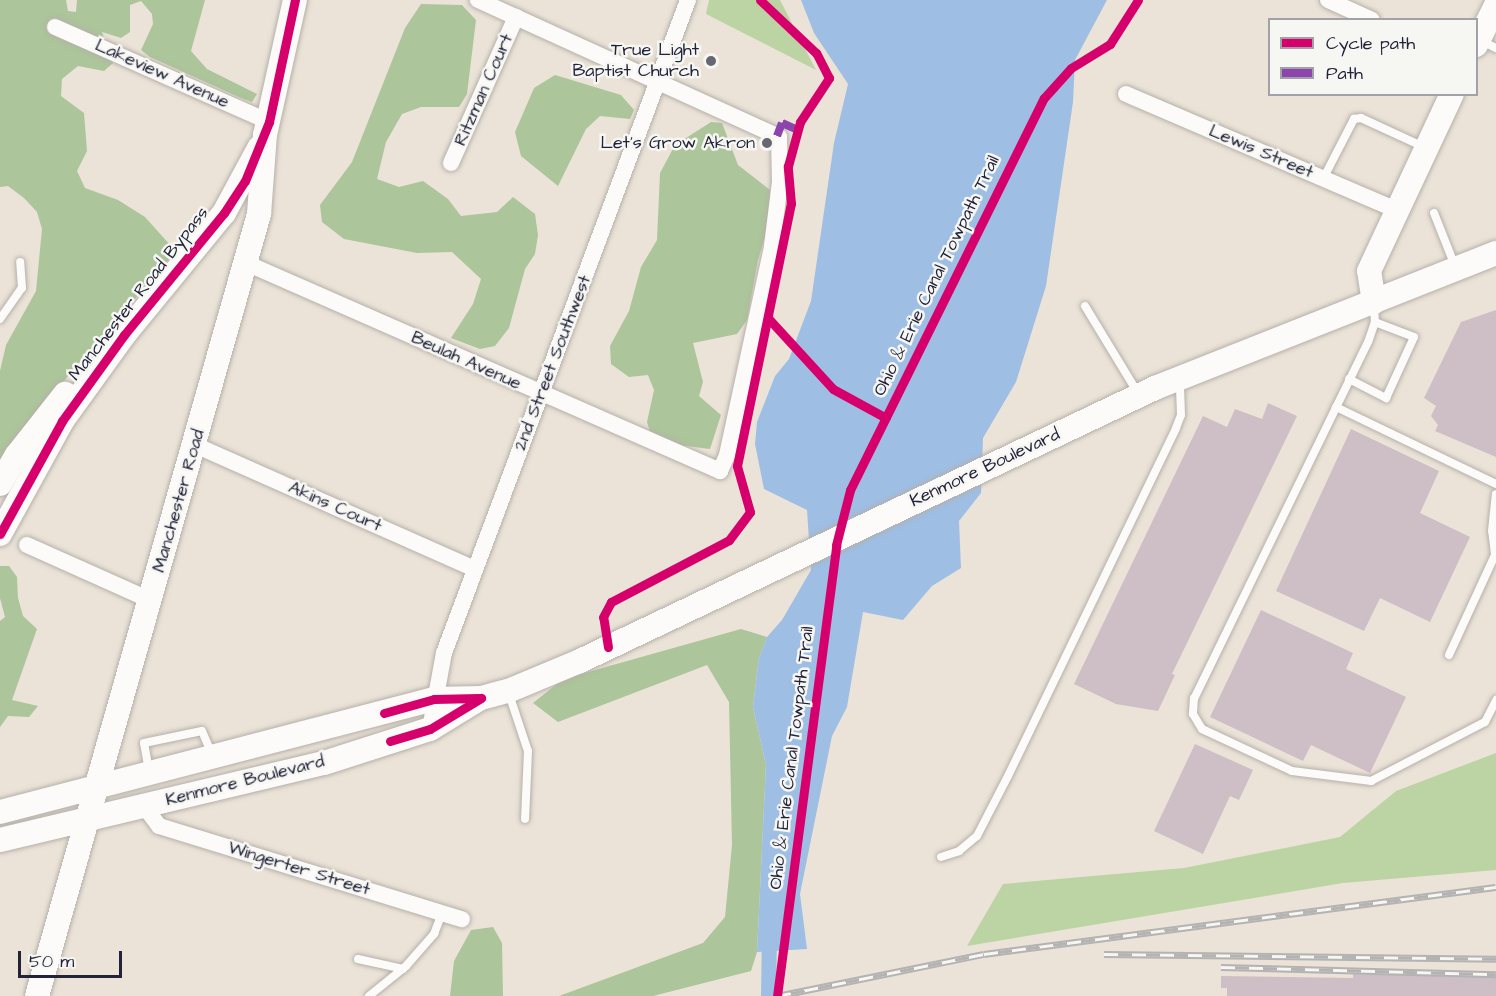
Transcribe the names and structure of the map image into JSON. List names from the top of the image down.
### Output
{
  "streets": {
    "main road": ["Manchester Road Bypass", "Kenmore Boulevard", "Manchester Road"],
    "street": [
      "Lakeview Avenue",
      "Ritzman Court",
      "Lewis Street",
      "Beulah Avenue",
      "2nd Street Southwest",
      "Akins Court",
      "Wingerter Street"
    ],
    "cycle path": ["Ohio & Erie Canal Towpath Trail"]
  },
  "crossings": [
    ["Lakeview Avenue", "Manchester Road Bypass"],
    ["Lakeview Avenue", "Manchester Road"],
    ["Manchester Road Bypass", "Manchester Road"],
    ["Beulah Avenue", "2nd Street Southwest"],
    ["Beulah Avenue", "Manchester Road"],
    ["2nd Street Southwest", "Kenmore Boulevard"],
    ["2nd Street Southwest", "Akins Court"],
    ["Kenmore Boulevard", "Manchester Road"],
    ["Kenmore Boulevard", "Wingerter Street"],
    ["Manchester Road", "Akins Court"]
  ],
  "places": ["True Light Baptist Church", "Let's Grow Akron"],
  "legend": ["Cycle path", "Path"],
  "scale_bar": "50 m"
}
